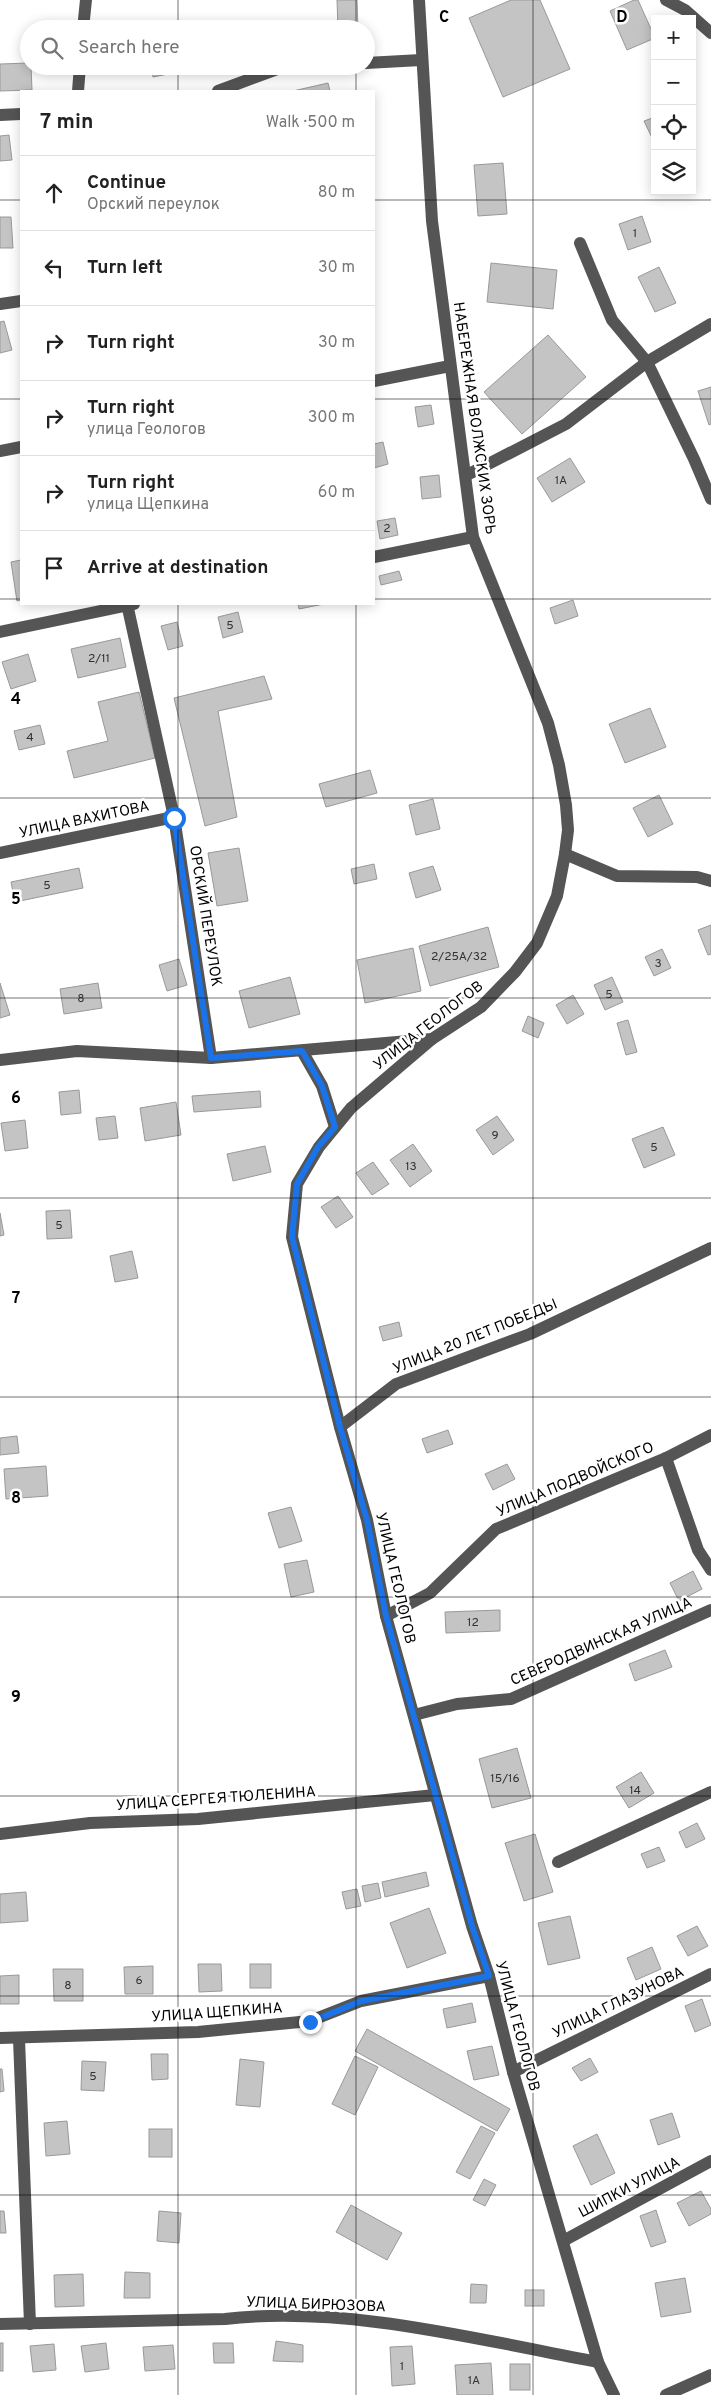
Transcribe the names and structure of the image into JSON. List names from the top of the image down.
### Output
{
  "streets": {
    "street": [
      "НАБЕРЕЖНАЯ ВОЛЖСКИХ ЗОРЬ",
      "УЛИЦА ВАХИТОВА",
      "ОРСКИЙ ПЕРЕУЛОК",
      "УЛИЦА ГЕОЛОГОВ",
      "УЛИЦА 20 ЛЕТ ПОБЕДЫ",
      "УЛИЦА ПОДВОЙСКОГО",
      "СЕВЕРОДВИНСКАЯ УЛИЦА",
      "УЛИЦА СЕРГЕЯ ТЮЛЕНИНА",
      "УЛИЦА ГЛАЗУНОВА",
      "УЛИЦА ЩЕПКИНА",
      "ШИПКИ УЛИЦА",
      "УЛИЦА БИРЮЗОВА"
    ]
  },
  "crossings": [
    ["НАБЕРЕЖНАЯ ВОЛЖСКИХ ЗОРЬ", "УЛИЦА ГЕОЛОГОВ"],
    ["УЛИЦА ВАХИТОВА", "ОРСКИЙ ПЕРЕУЛОК"],
    ["УЛИЦА ГЕОЛОГОВ", "УЛИЦА 20 ЛЕТ ПОБЕДЫ"],
    ["УЛИЦА ГЕОЛОГОВ", "УЛИЦА ПОДВОЙСКОГО"],
    ["УЛИЦА ГЕОЛОГОВ", "СЕВЕРОДВИНСКАЯ УЛИЦА"],
    ["УЛИЦА ГЕОЛОГОВ", "УЛИЦА СЕРГЕЯ ТЮЛЕНИНА"],
    ["УЛИЦА ГЕОЛОГОВ", "УЛИЦА ГЛАЗУНОВА"],
    ["УЛИЦА ГЕОЛОГОВ", "УЛИЦА ЩЕПКИНА"],
    ["УЛИЦА ГЕОЛОГОВ", "ШИПКИ УЛИЦА"],
    ["УЛИЦА ГЕОЛОГОВ", "УЛИЦА БИРЮЗОВА"]
  ],
  "house_numbers": [
    "1",
    "1А",
    "2",
    "5",
    "2/11",
    "4",
    "5",
    "2/25А/32",
    "3",
    "5",
    "8",
    "9",
    "5",
    "13",
    "5",
    "12",
    "15/16",
    "14",
    "6",
    "8",
    "5",
    "1",
    "1А"
  ],
  "page": {
    "map_buttons": ["+", "−"],
    "search": "Search here",
    "heading": ["7 min", "Walk · 500 m"],
    "list": [
      ["Continue", "Орский переулок", "80 m"],
      ["Turn left", "30 m"],
      ["Turn right", "30 m"],
      ["Turn right", "улица Геологов", "300 m"],
      ["Turn right", "улица Щепкина", "60 m"],
      "Arrive at destination"
    ]
  },
  "grid": {
    "columns": ["C", "D"],
    "rows": [
      "4",
      "5",
      "6",
      "7",
      "8",
      "9"
    ]
  }
}
